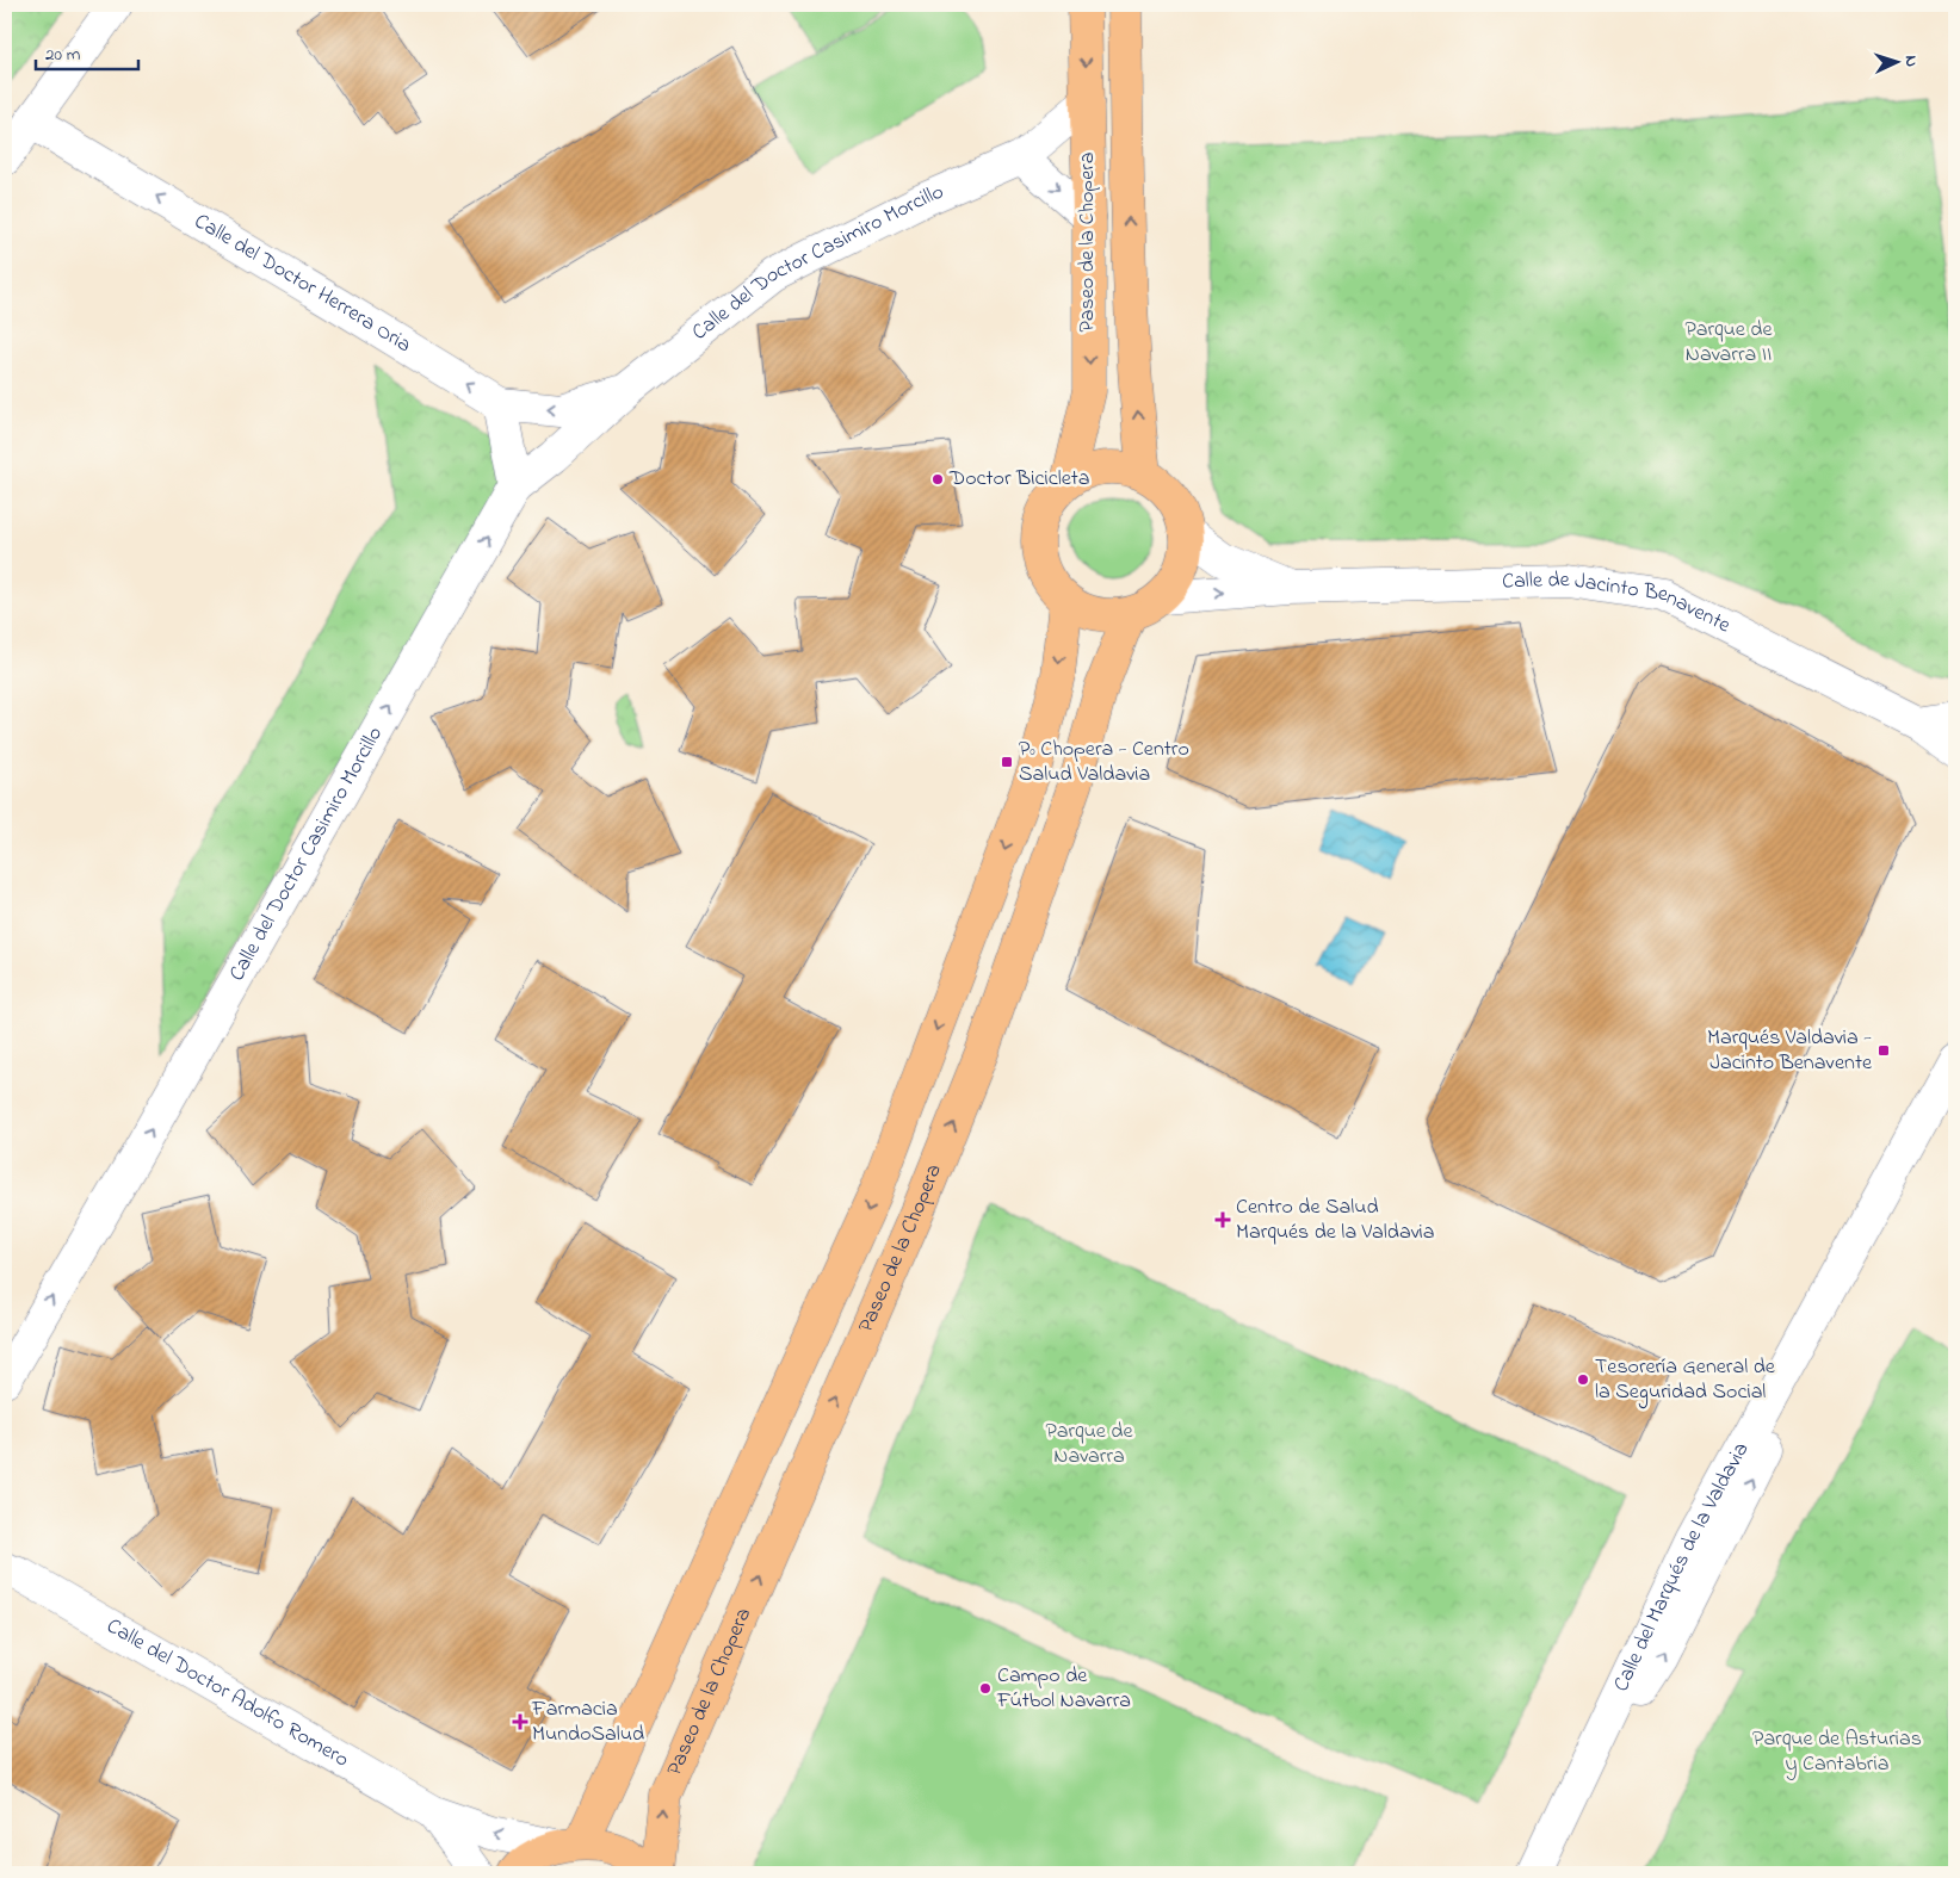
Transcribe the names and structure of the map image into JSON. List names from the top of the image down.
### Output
{
  "streets": {
    "main road": ["Paseo de la Chopera"],
    "street": [
      "Calle del Doctor Casimiro Morcillo",
      "Calle del Doctor Herrera Oria",
      "Calle de Jacinto Benavente",
      "Calle del Marqués de la Valdavia",
      "Calle del Doctor Adolfo Romero"
    ]
  },
  "crossings": [
    ["Paseo de la Chopera", "Calle del Doctor Casimiro Morcillo"],
    ["Paseo de la Chopera", "Calle de Jacinto Benavente"],
    ["Calle del Doctor Casimiro Morcillo", "Calle del Doctor Herrera Oria"]
  ],
  "one_way": ["Calle del Doctor Casimiro Morcillo", "Calle del Doctor Herrera Oria"],
  "parks": ["Parque de Navarra II", "Parque de Navarra", "Parque de Asturias y Cantabria"],
  "places": {
    "other": ["Doctor Bicicleta", "Tesorería General de la Seguridad Social", "Campo de Fútbol Navarra"],
    "transit": ["Pº Chopera - Centro Salud Valdavia", "Marqués Valdavia - Jacinto Benavente"],
    "health": ["Centro de Salud Marqués de la Valdavia", "Farmacia MundoSalud"]
  },
  "scale_bar": "20 m",
  "north": "right"
}
